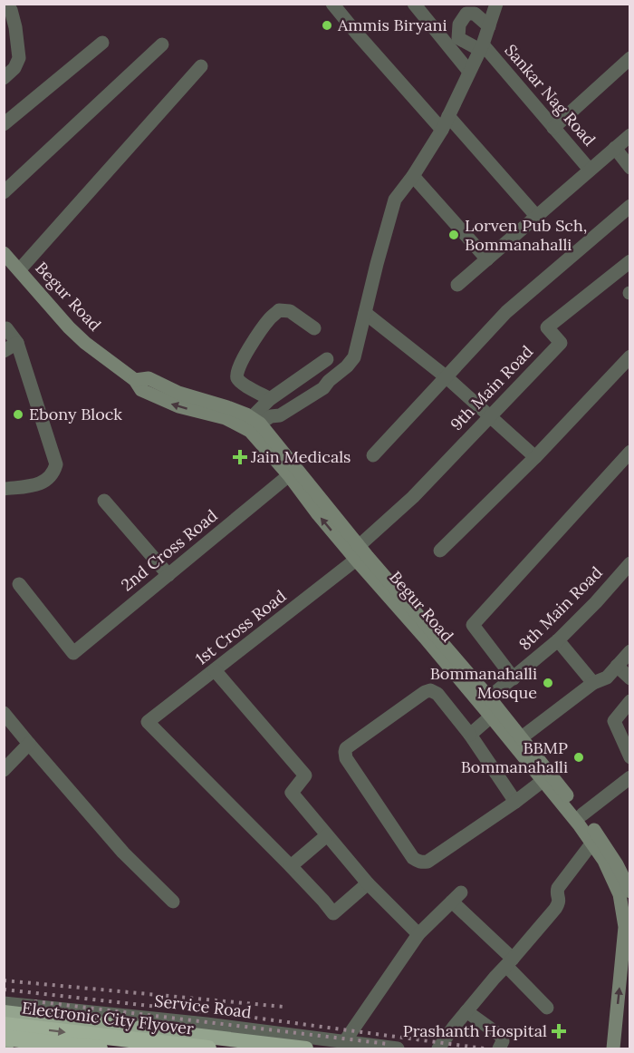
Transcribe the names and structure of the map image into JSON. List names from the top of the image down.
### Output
{
  "streets": {
    "highway": ["Electronic City Flyover"],
    "main road": ["Begur Road"],
    "street": [
      "Sankar Nag Road",
      "9th Main Road",
      "2nd Cross Road",
      "8th Main Road",
      "1st Cross Road",
      "Service Road"
    ]
  },
  "crossings": [
    ["Begur Road", "9th Main Road"],
    ["Begur Road", "2nd Cross Road"],
    ["Begur Road", "8th Main Road"],
    ["Begur Road", "1st Cross Road"],
    ["9th Main Road", "1st Cross Road"]
  ],
  "places": {
    "other": [
      "Ammis Biryani",
      "Lorven Pub Sch, Bommanahalli",
      "Ebony Block",
      "Bommanahalli Mosque",
      "BBMP Bommanahalli"
    ],
    "health": ["Jain Medicals", "Prashanth Hospital"]
  }
}
